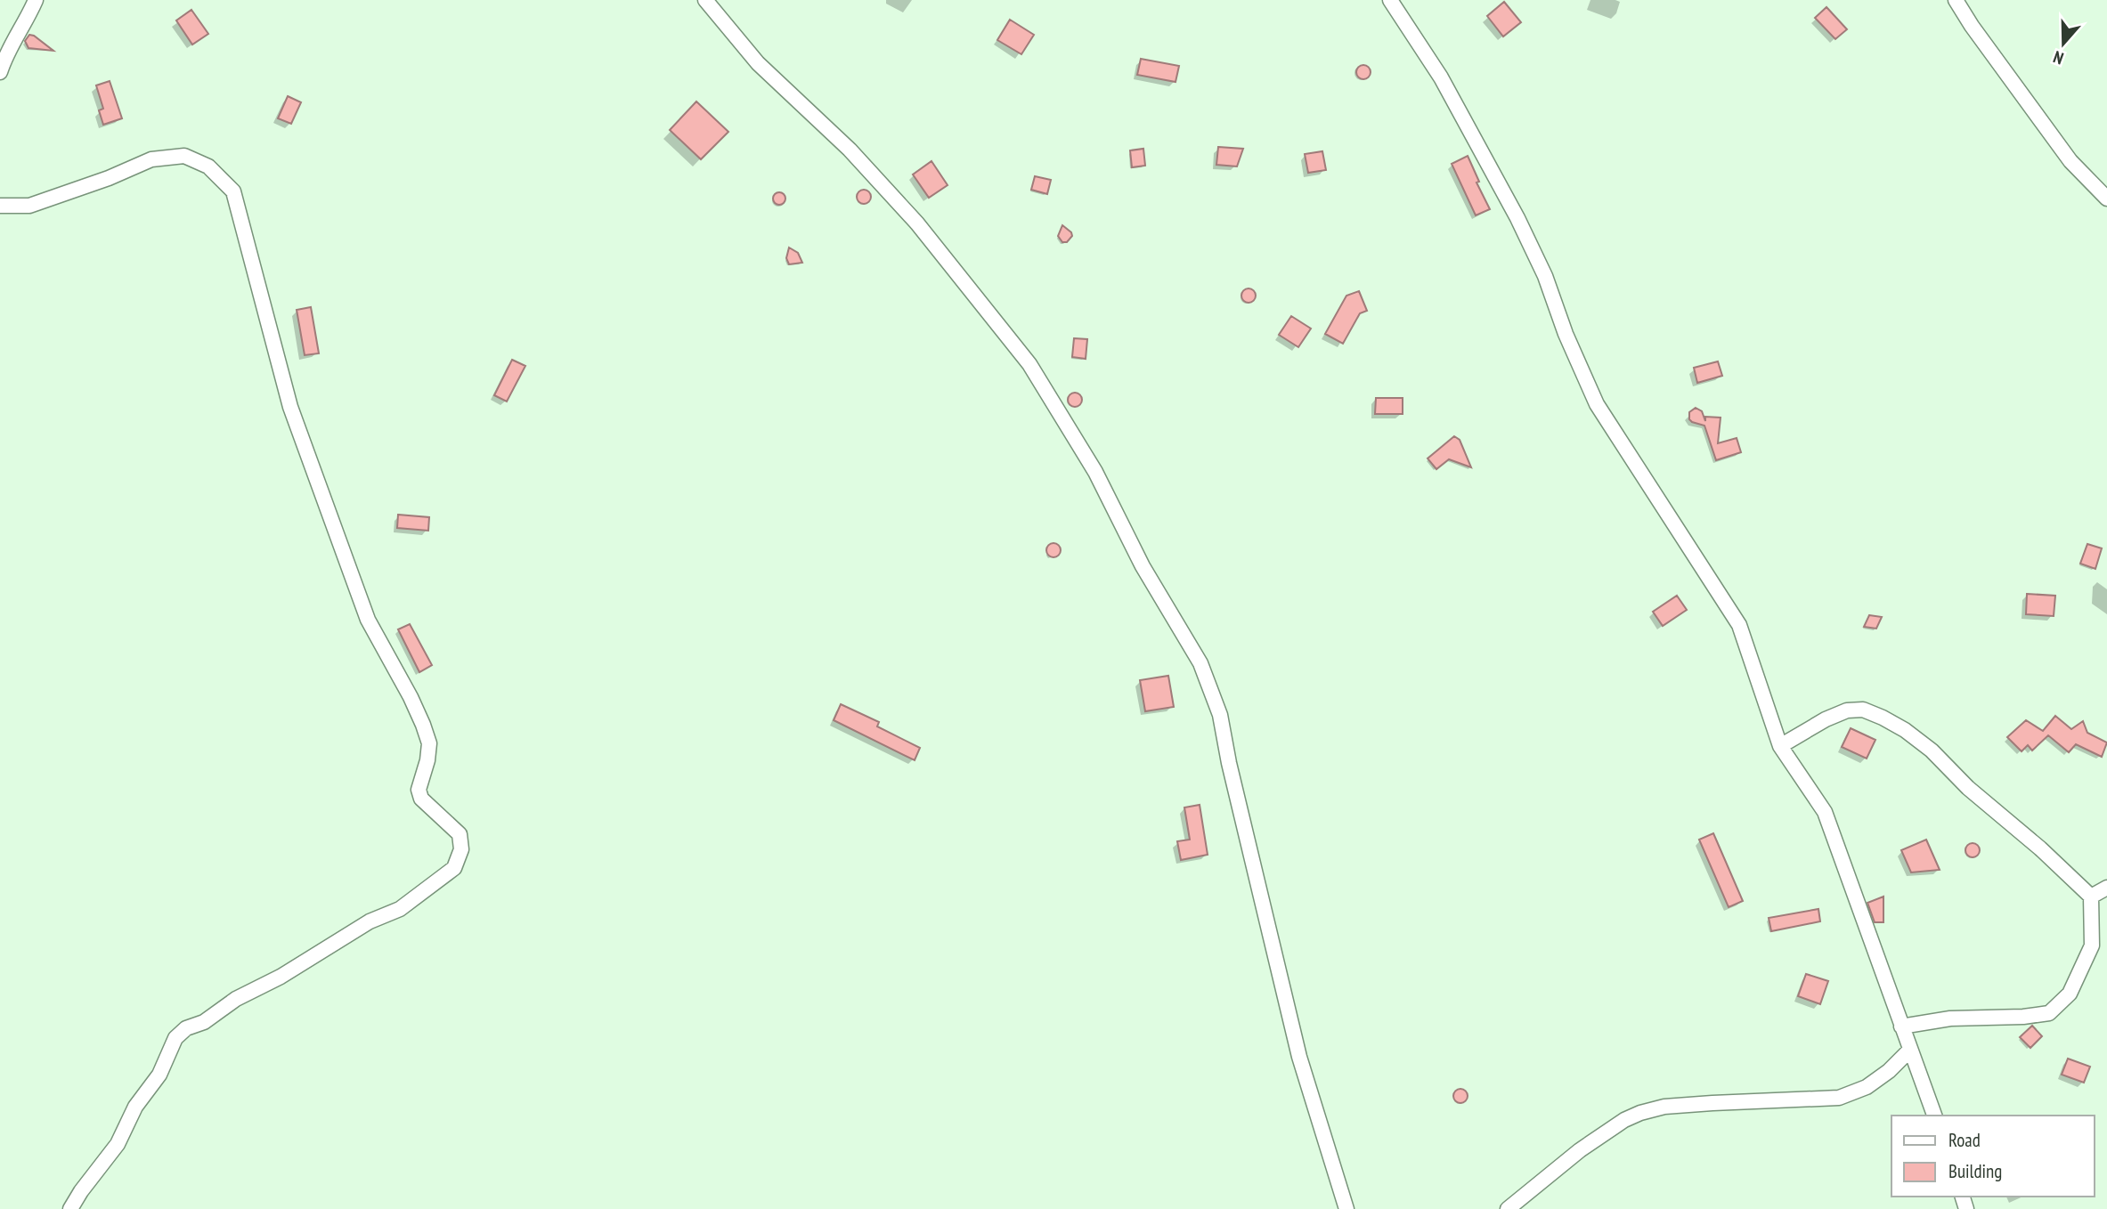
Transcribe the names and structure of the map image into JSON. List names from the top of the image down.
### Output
{
  "legend": ["Road", "Building"],
  "north": "bottom"
}
